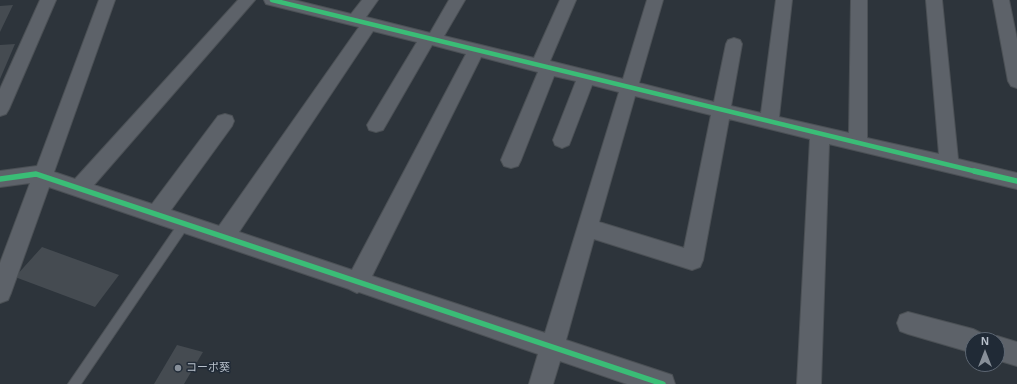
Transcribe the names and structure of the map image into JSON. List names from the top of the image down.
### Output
{
  "places": ["コーポ葵"],
  "north": "top"
}
